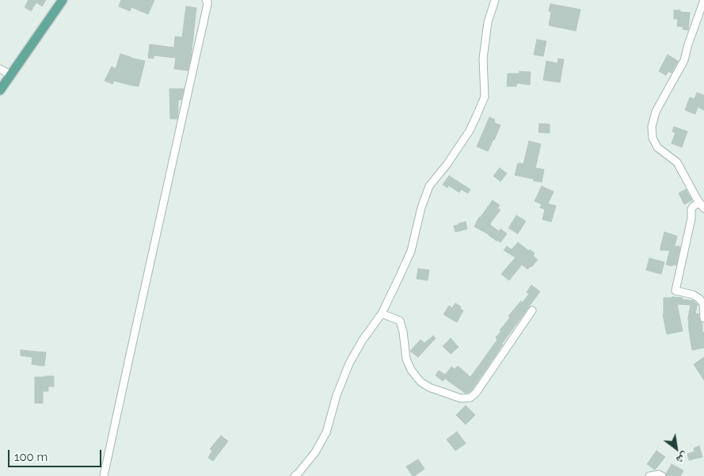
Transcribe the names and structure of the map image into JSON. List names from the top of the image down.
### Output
{
  "scale_bar": "100 m",
  "north": "bottom right"
}
